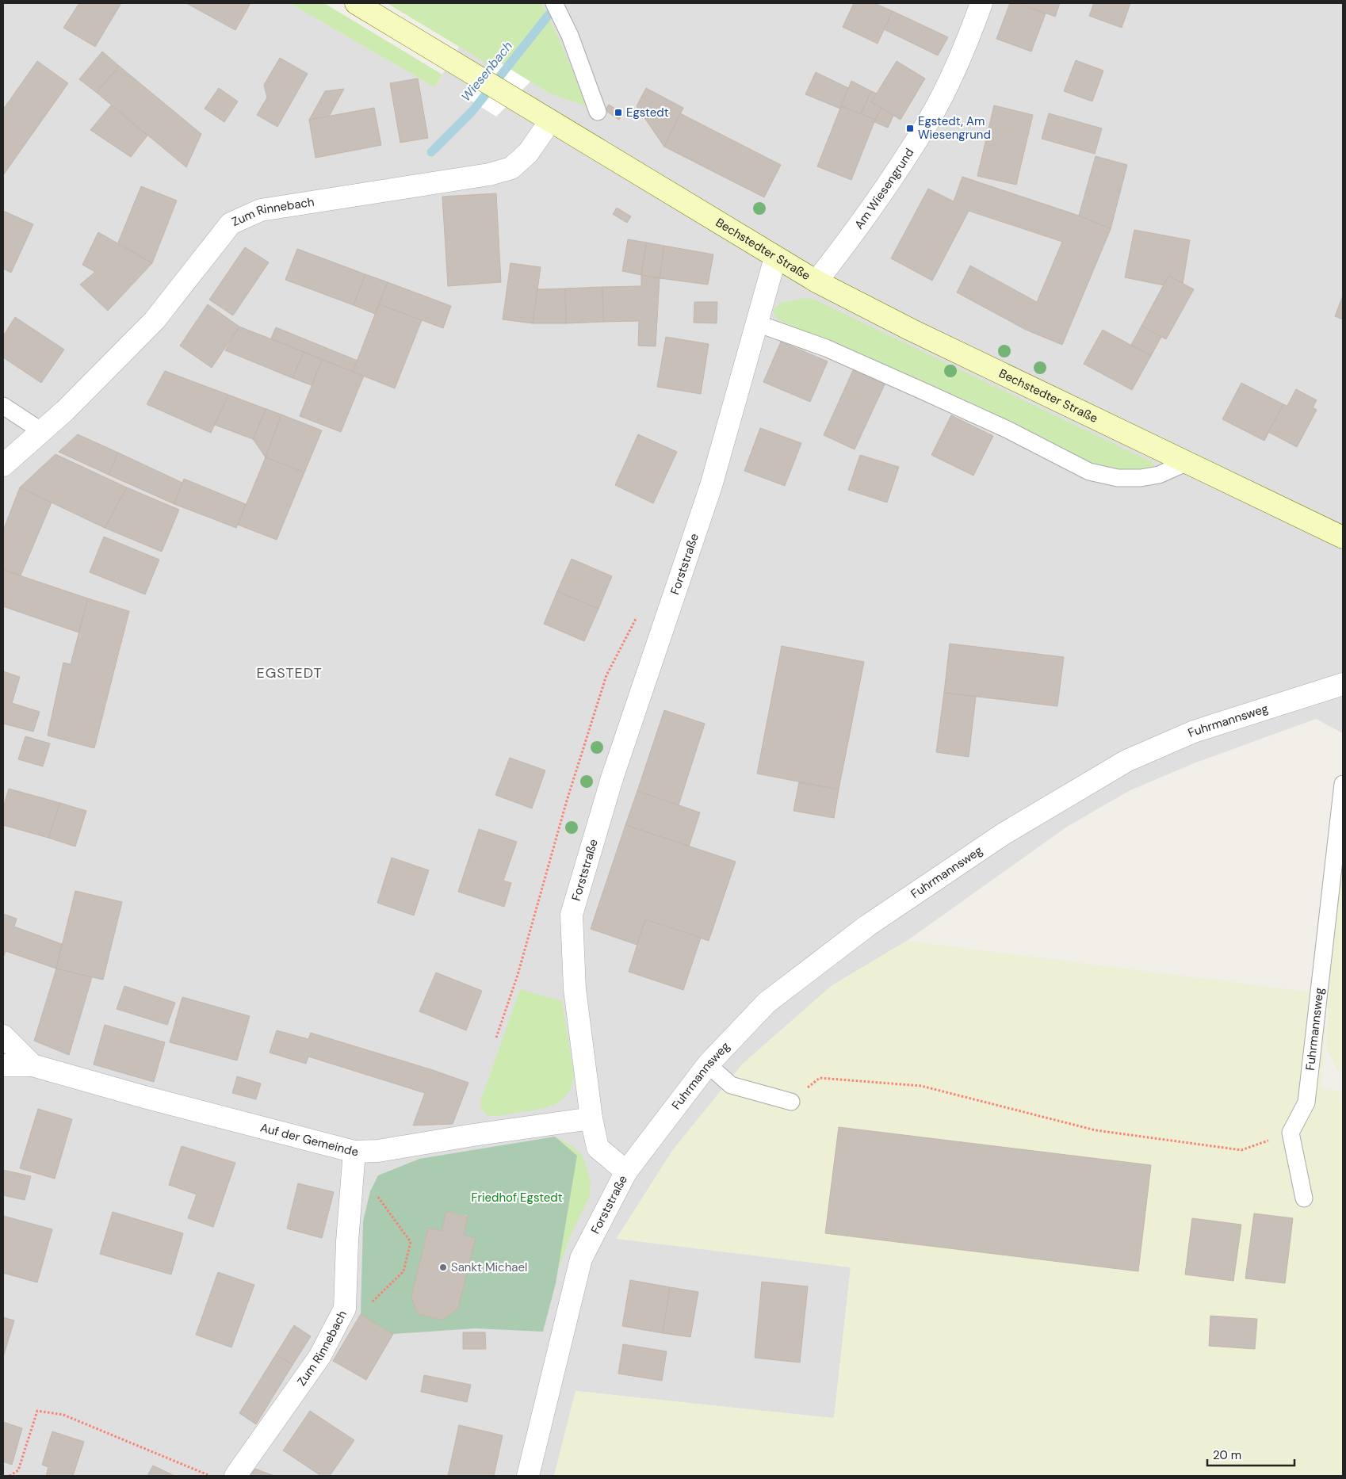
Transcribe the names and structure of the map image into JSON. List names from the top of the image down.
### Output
{
  "streets": {
    "main road": ["Bechstedter Straße"],
    "street": [
      "Am Wiesengrund",
      "Zum Rinnebach",
      "Forststraße",
      "Fuhrmannsweg",
      "Auf der Gemeinde"
    ]
  },
  "crossings": [
    ["Am Wiesengrund", "Bechstedter Straße"],
    ["Zum Rinnebach", "Bechstedter Straße"],
    ["Zum Rinnebach", "Auf der Gemeinde"],
    ["Bechstedter Straße", "Forststraße"],
    ["Forststraße", "Fuhrmannsweg"],
    ["Forststraße", "Auf der Gemeinde"]
  ],
  "districts": ["EGSTEDT"],
  "water": ["Wiesenbach"],
  "parks": ["Friedhof Egstedt"],
  "places": {
    "transit": ["Egstedt", "Egstedt, Am Wiesengrund"],
    "other": ["Sankt Michael"]
  },
  "scale_bar": "20 m"
}
